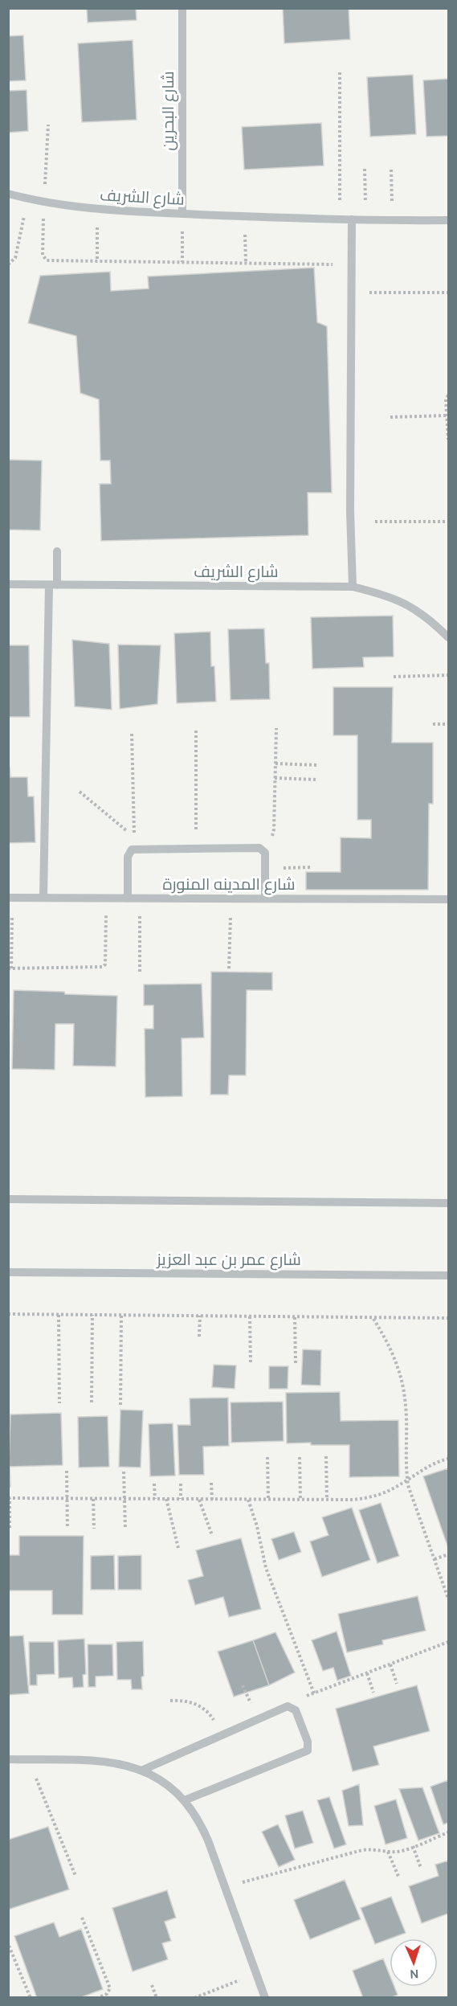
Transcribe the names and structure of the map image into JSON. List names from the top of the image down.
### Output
{
  "streets": {
    "street": [
      "شارع البحرين",
      "شارع الشريف",
      "شارع المدينه المنورة",
      "شارع عمر بن عبد العزيز"
    ]
  },
  "crossings": [
    ["شارع البحرين", "شارع الشريف"]
  ],
  "north": "bottom"
}
